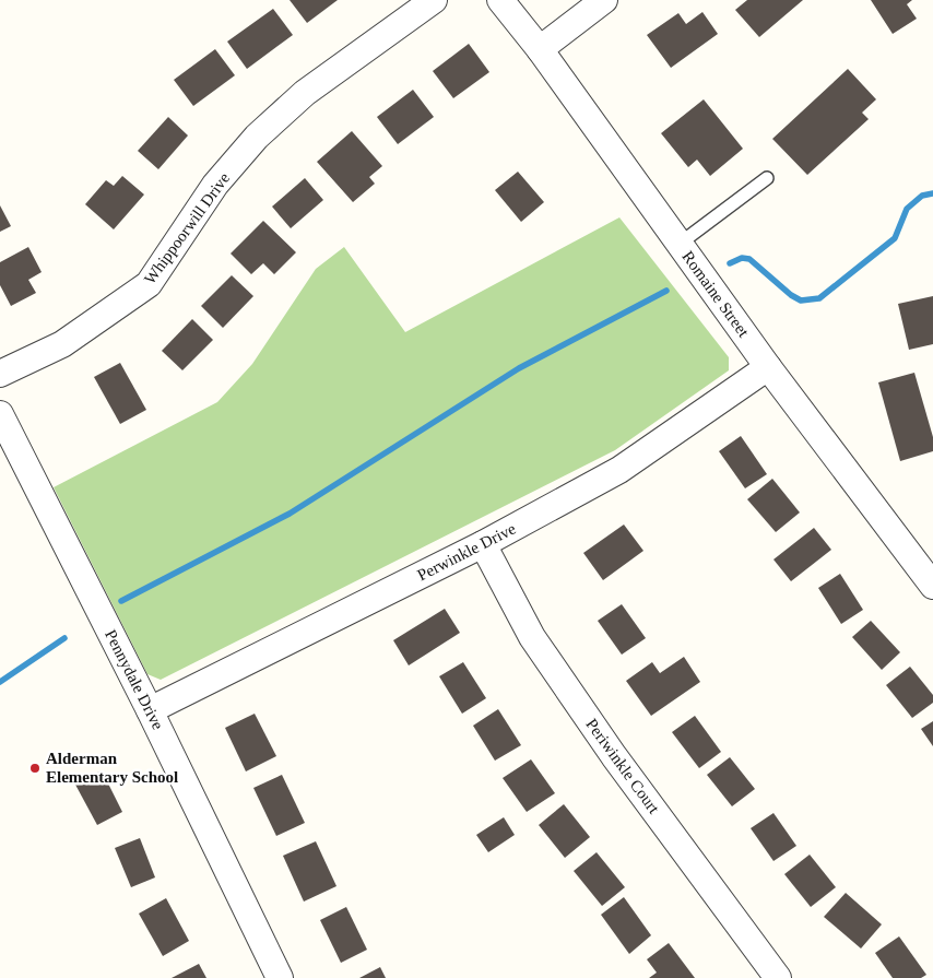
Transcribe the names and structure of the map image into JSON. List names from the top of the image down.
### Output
{
  "streets": {
    "street": [
      "Whippoorwill Drive",
      "Romaine Street",
      "Perwinkle Drive",
      "Pennydale Drive",
      "Periwinkle Court"
    ]
  },
  "crossings": [
    ["Romaine Street", "Perwinkle Drive"],
    ["Perwinkle Drive", "Pennydale Drive"],
    ["Perwinkle Drive", "Periwinkle Court"]
  ],
  "places": ["Alderman Elementary School"]
}
